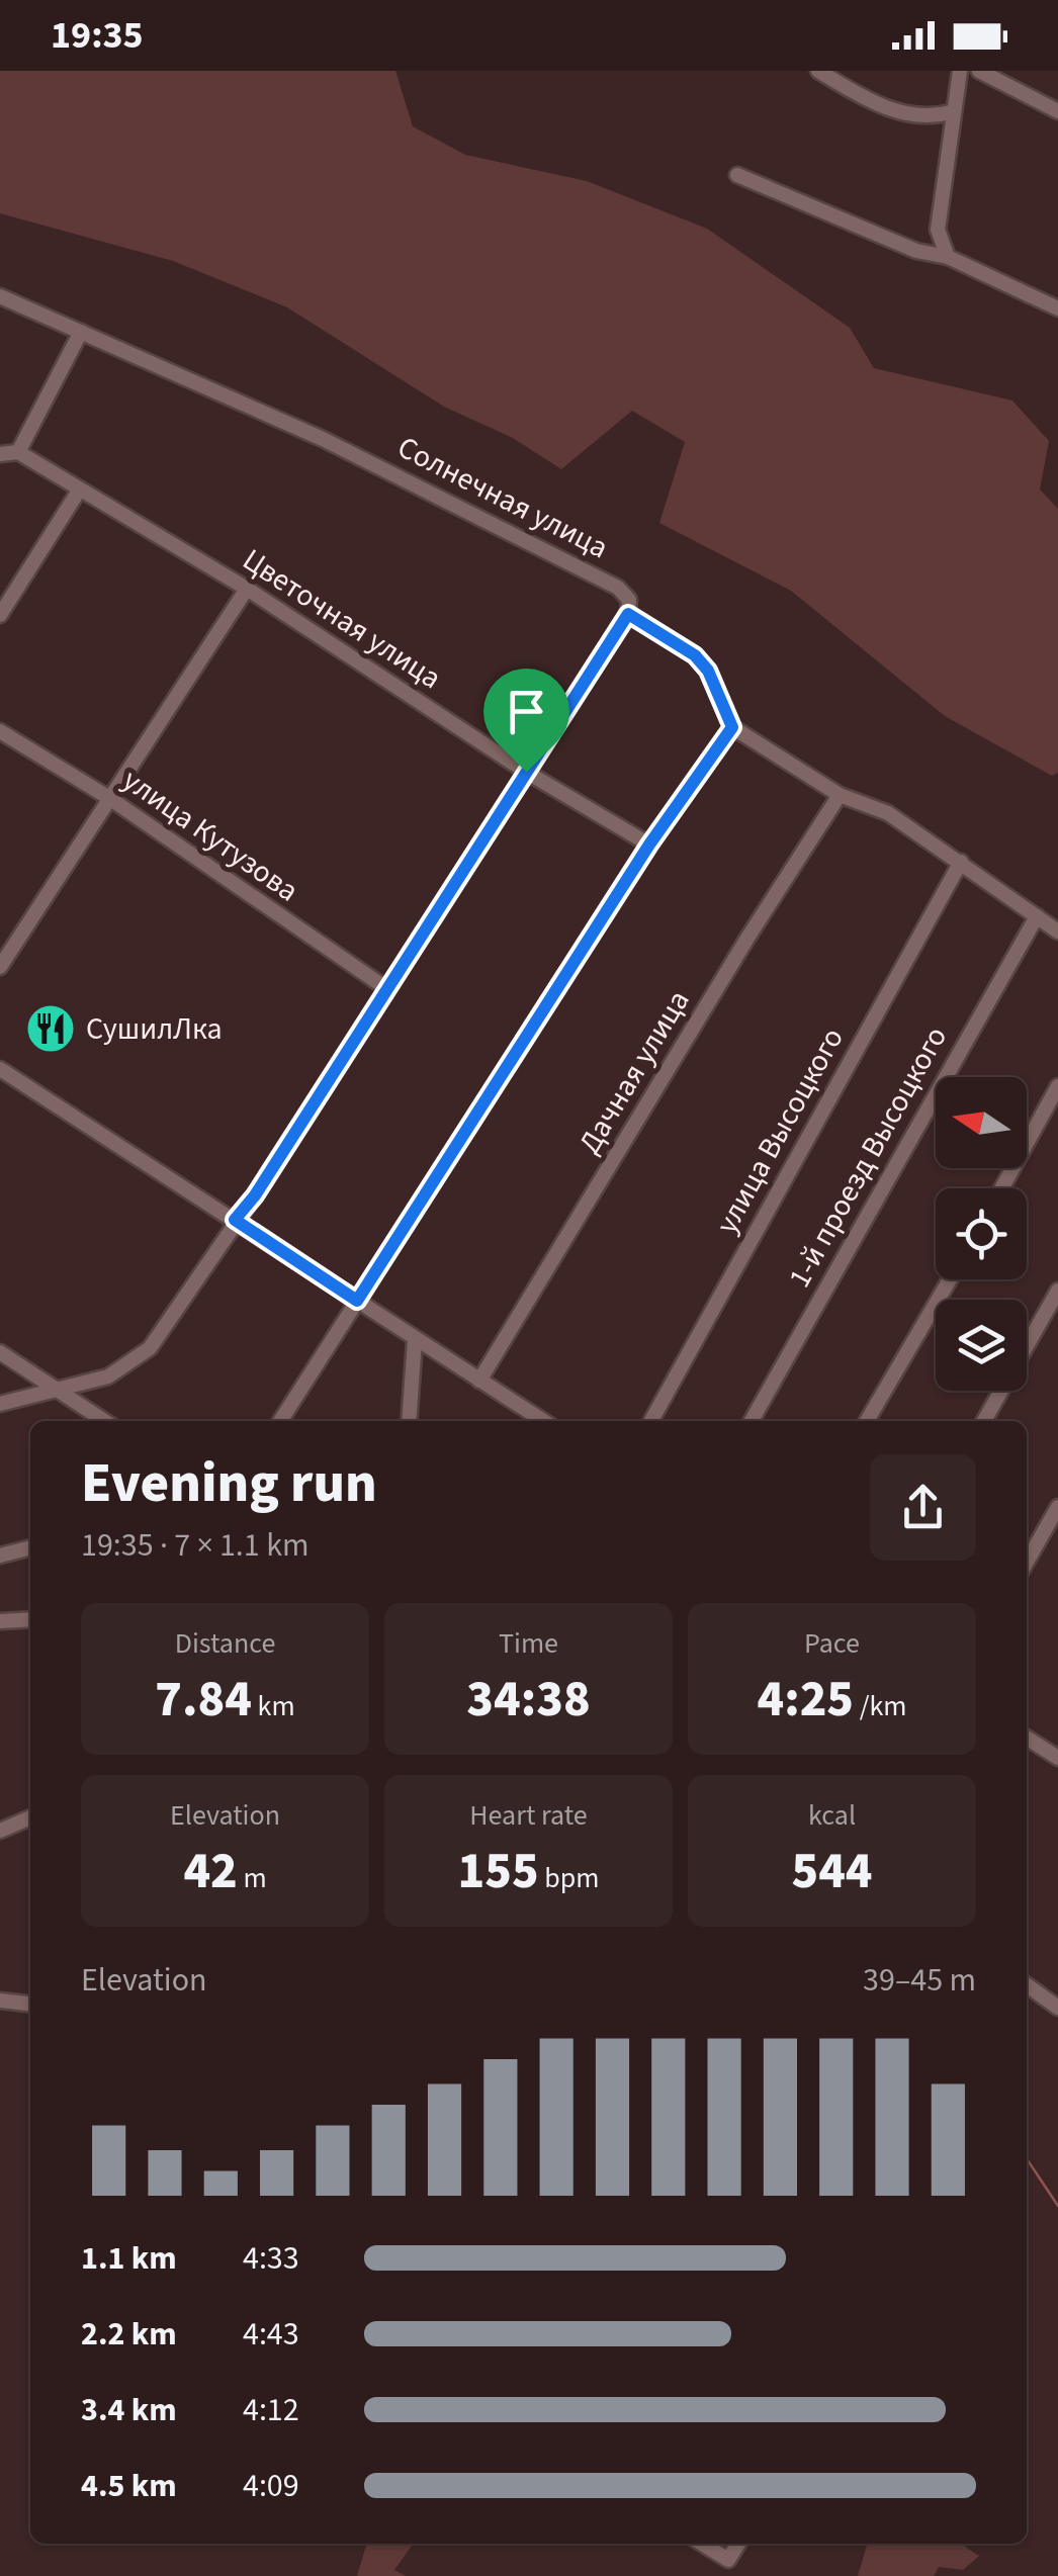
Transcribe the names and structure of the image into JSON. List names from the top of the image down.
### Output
{
  "streets": {
    "street": [
      "Солнечная улица",
      "Цветочная улица",
      "улица Кутузова",
      "Дачная улица",
      "улица Высоцкого",
      "1-й проезд Высоцкого"
    ]
  },
  "places": {
    "restaurant": ["СушилЛка"]
  },
  "north": "left",
  "page": {
    "status": "19:35",
    "heading": ["Evening run", "19:35 · 7 × 1.1 km"],
    "stats": [
      ["Distance", "7.84 km"],
      ["Time", "34:38"],
      ["Pace", "4:25 /km"],
      ["Elevation", "42 m"],
      ["Heart rate", "155 bpm"],
      ["kcal", "544"]
    ],
    "chart": ["Elevation", "39–45 m"],
    "list": [
      {
        "name": "1.1 km",
        "note": "4:33"
      },
      {
        "name": "2.2 km",
        "note": "4:43"
      },
      {
        "name": "3.4 km",
        "note": "4:12"
      },
      {
        "name": "4.5 km",
        "note": "4:09"
      }
    ]
  }
}
